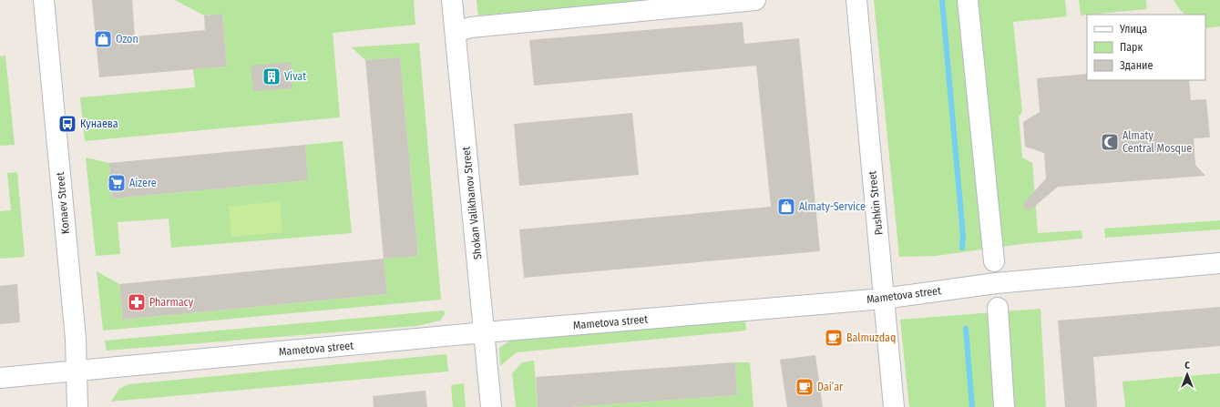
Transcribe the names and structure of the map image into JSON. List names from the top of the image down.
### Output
{
  "streets": {
    "street": [
      "Konaev Street",
      "Shokan Valikhanov Street",
      "Pushkin Street",
      "Mametovа street"
    ]
  },
  "crossings": [
    ["Konaev Street", "Mametovа street"],
    ["Shokan Valikhanov Street", "Mametovа street"],
    ["Pushkin Street", "Mametovа street"]
  ],
  "places": {
    "shop": ["Ozon", "Almaty-Service"],
    "building": ["Vivat"],
    "bus stop": ["Кунаева"],
    "mosque": ["Almaty Central Mosque"],
    "supermarket": ["Aizere"],
    "pharmacy": ["Pharmacy"],
    "cafe": ["Balmuzdaq", "Dai’ar"]
  },
  "legend": ["Улица", "Парк", "Здание"],
  "north": "top"
}
